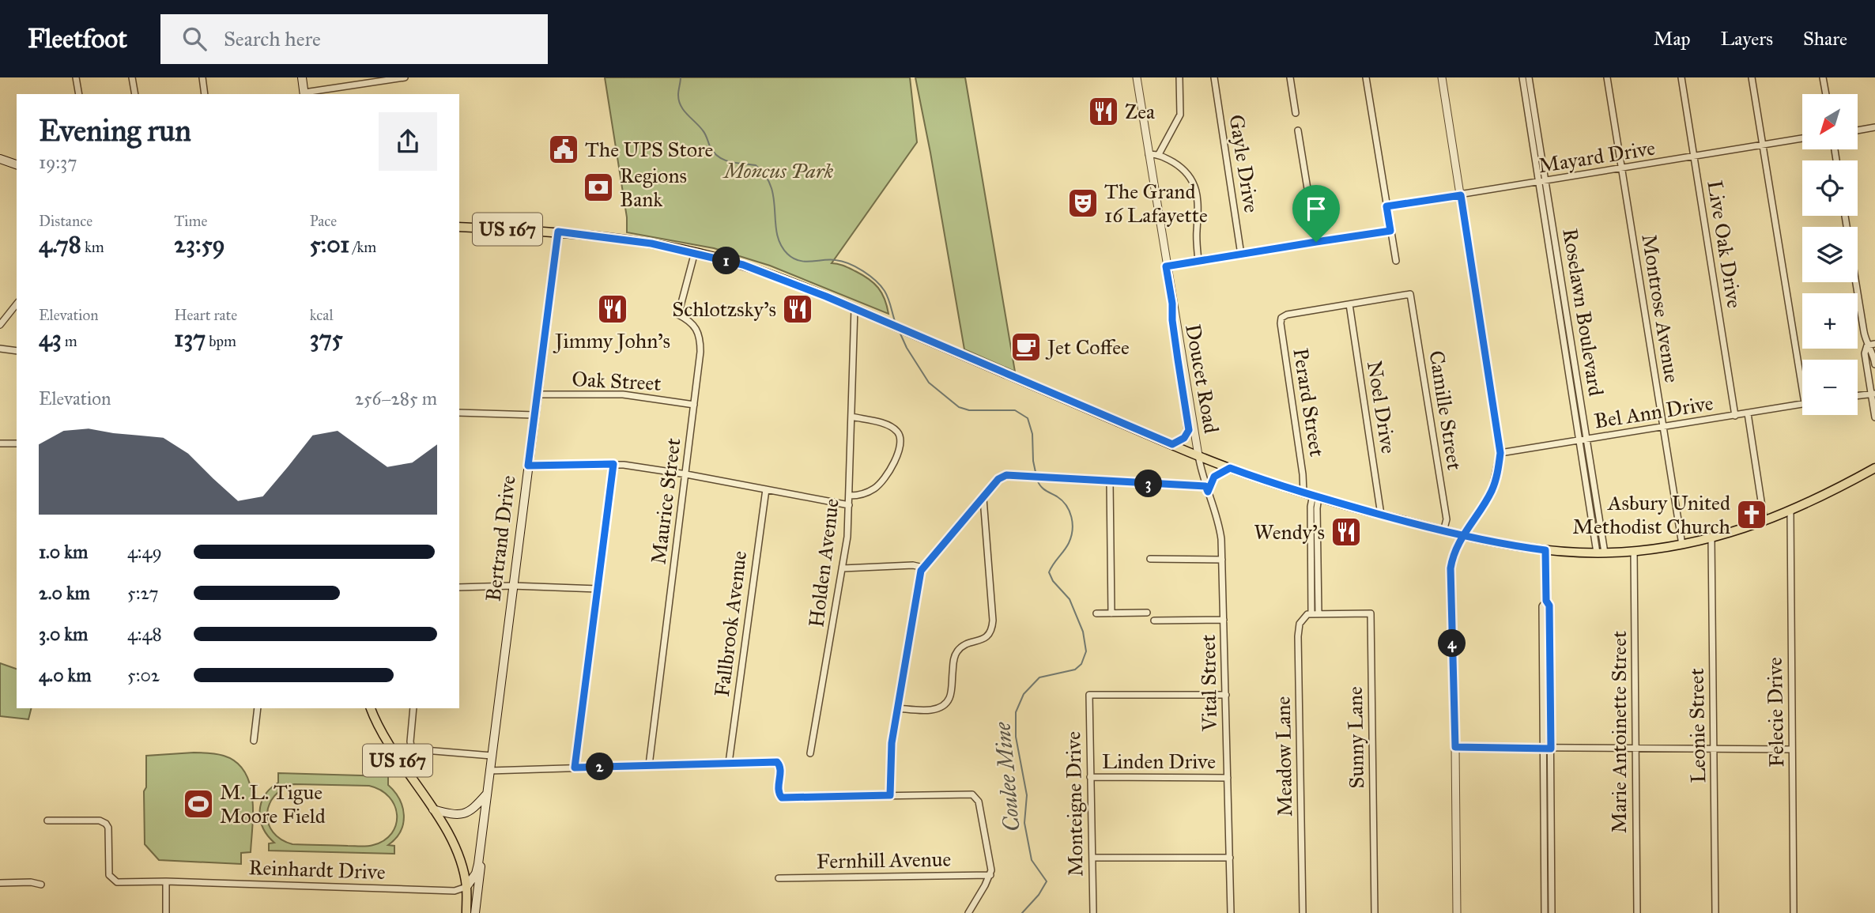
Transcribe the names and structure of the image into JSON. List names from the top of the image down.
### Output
{
  "streets": {
    "main road": ["US 167", "Bertrand Drive"],
    "street": [
      "Mayard Drive",
      "Gayle Drive",
      "Live Oak Drive",
      "Montrose Avenue",
      "Roselawn Boulevard",
      "Doucet Road",
      "Oak Street",
      "Perard Street",
      "Noel Drive",
      "Camille Street",
      "Bel Ann Drive",
      "Maurice Street",
      "Holden Avenue",
      "Fallbrook Avenue",
      "Vital Street",
      "Felecie Drive",
      "Leonie Street",
      "Marie Antoinette Street",
      "Sunny Lane",
      "Meadow Lane",
      "Linden Drive",
      "Monteigne Drive",
      "Fernhill Avenue",
      "Reinhardt Drive"
    ]
  },
  "crossings": [
    ["Mayard Drive", "Live Oak Drive"],
    ["Mayard Drive", "Montrose Avenue"],
    ["Mayard Drive", "Roselawn Boulevard"],
    ["US 167", "Montrose Avenue"],
    ["US 167", "Roselawn Boulevard"],
    ["US 167", "Doucet Road"],
    ["US 167", "Perard Street"],
    ["US 167", "Noel Drive"],
    ["US 167", "Camille Street"],
    ["US 167", "Maurice Street"],
    ["US 167", "Bertrand Drive"],
    ["US 167", "Holden Avenue"],
    ["US 167", "Vital Street"],
    ["US 167", "Felecie Drive"],
    ["US 167", "Leonie Street"],
    ["US 167", "Marie Antoinette Street"],
    ["US 167", "Reinhardt Drive"],
    ["Live Oak Drive", "Bel Ann Drive"],
    ["Montrose Avenue", "Bel Ann Drive"],
    ["Roselawn Boulevard", "Bel Ann Drive"],
    ["Doucet Road", "Vital Street"],
    ["Oak Street", "Maurice Street"],
    ["Oak Street", "Bertrand Drive"],
    ["Perard Street", "Noel Drive"],
    ["Perard Street", "Camille Street"],
    ["Perard Street", "Sunny Lane"],
    ["Perard Street", "Meadow Lane"],
    ["Noel Drive", "Camille Street"],
    ["Bertrand Drive", "Reinhardt Drive"],
    ["Vital Street", "Linden Drive"],
    ["Vital Street", "Monteigne Drive"],
    ["Sunny Lane", "Meadow Lane"],
    ["Linden Drive", "Monteigne Drive"]
  ],
  "water": ["Coulee Mine"],
  "parks": ["Moncus Park"],
  "places": {
    "restaurant": [
      "Zea",
      "Jimmy John's",
      "Schlotzsky's",
      "Wendy's"
    ],
    "public building": ["The UPS Store"],
    "bank": ["Regions Bank"],
    "theatre": ["The Grand 16 Lafayette"],
    "cafe": ["Jet Coffee"],
    "church": ["Asbury United Methodist Church"],
    "sports": ["M. L. Tigue Moore Field"]
  },
  "north": "bottom left",
  "page": {
    "header": "Fleetfoot",
    "search": "Search here",
    "nav": ["Map", "Layers", "Share"],
    "map_buttons": ["+", "−"],
    "heading": ["Evening run", "19:37"],
    "stats": [
      ["Distance", "4.78 km"],
      ["Time", "23:59"],
      ["Pace", "5:01 /km"],
      ["Elevation", "43 m"],
      ["Heart rate", "137 bpm"],
      ["kcal", "375"]
    ],
    "pins": [
      "1",
      "3",
      "4",
      "2"
    ],
    "chart": ["Elevation", "256–285 m"],
    "list": [
      {
        "name": "1.0 km",
        "note": "4:49"
      },
      {
        "name": "2.0 km",
        "note": "5:27"
      },
      {
        "name": "3.0 km",
        "note": "4:48"
      },
      {
        "name": "4.0 km",
        "note": "5:02"
      }
    ]
  }
}
